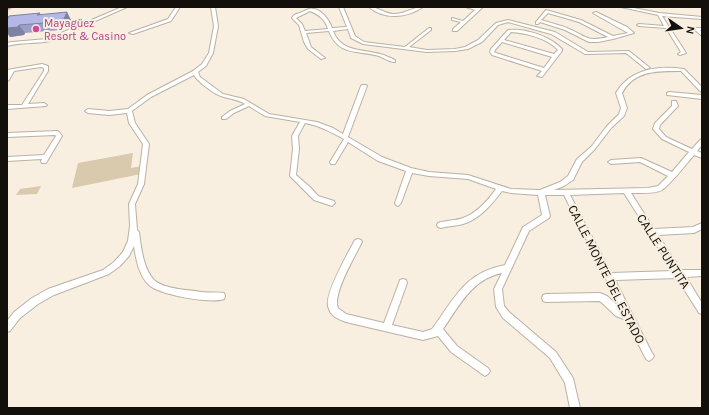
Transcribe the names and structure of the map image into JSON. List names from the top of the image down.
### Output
{
  "streets": {
    "street": ["CALLE PUNTITA", "CALLE MONTE DEL ESTADO"]
  },
  "places": ["Mayagüez Resort & Casino"],
  "north": "right"
}
